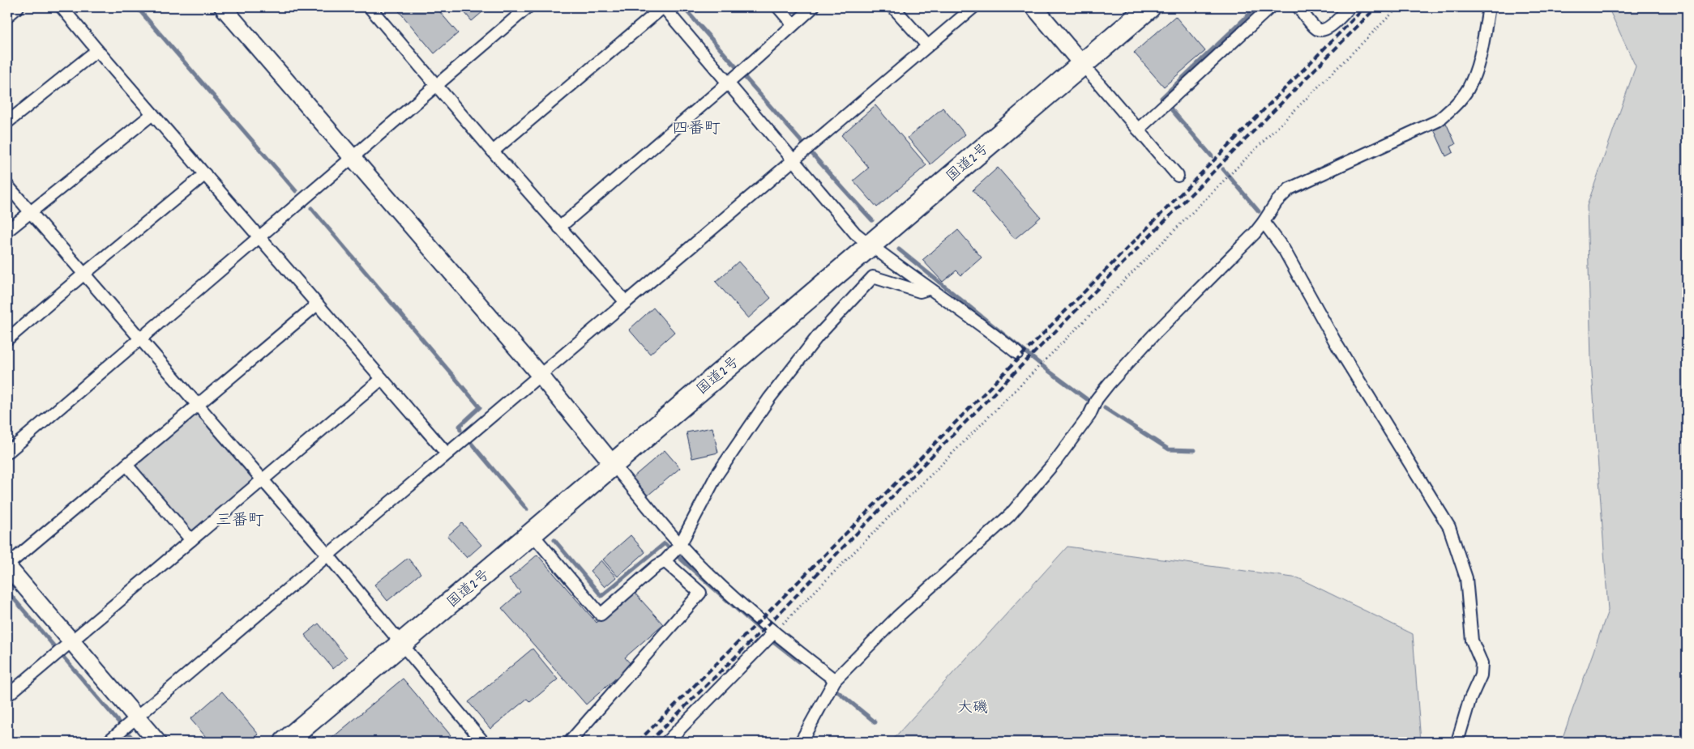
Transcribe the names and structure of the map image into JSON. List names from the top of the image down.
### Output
{
  "streets": {
    "highway": ["国道2号"]
  },
  "districts": ["四番町", "三番町", "大磯"]
}
